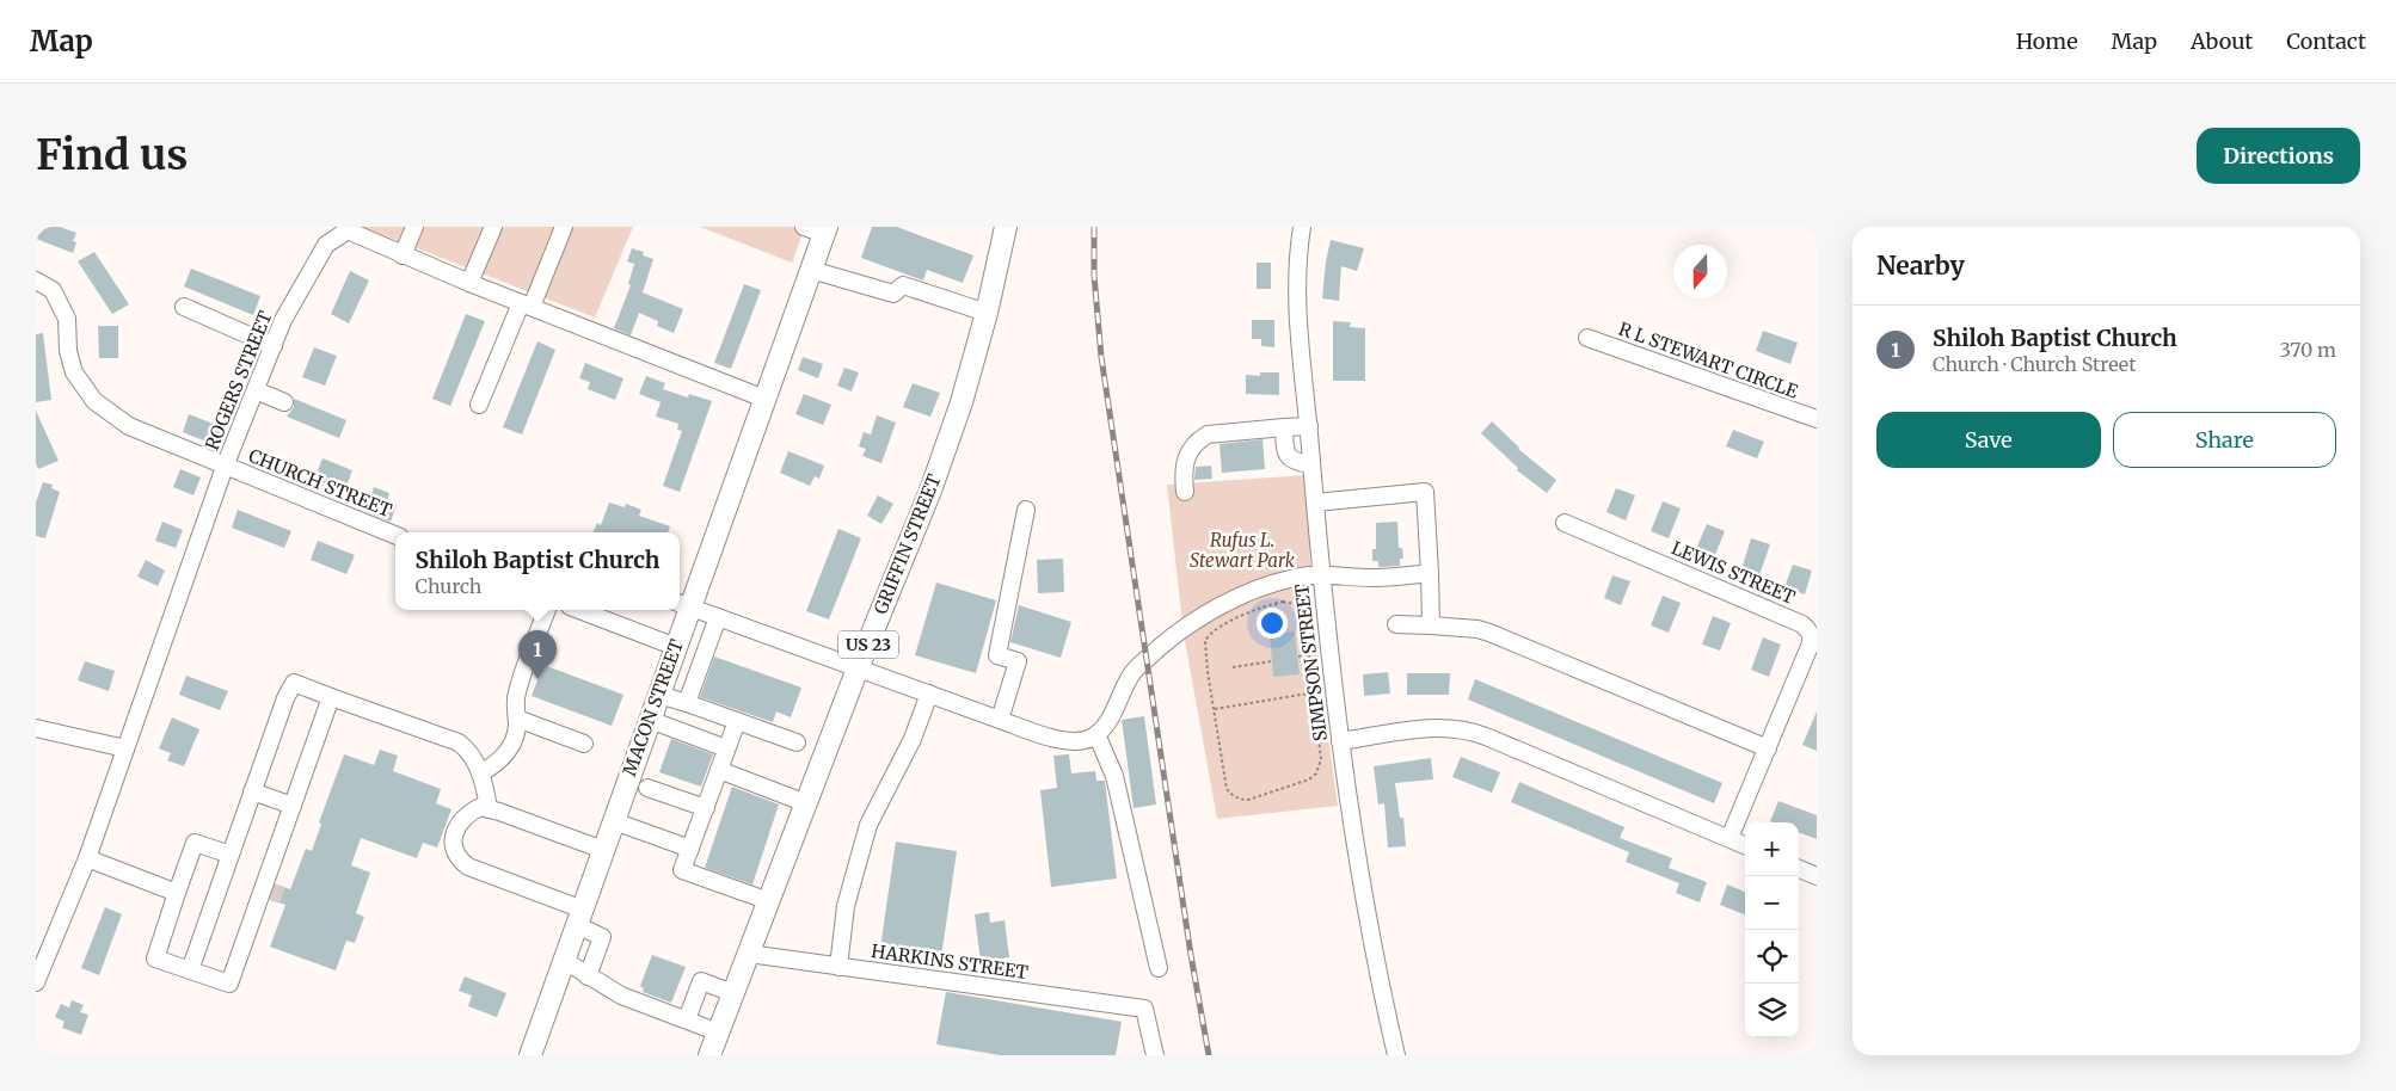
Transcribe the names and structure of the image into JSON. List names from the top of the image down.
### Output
{
  "streets": {
    "main road": ["GRIFFIN STREET", "US 23", "MACON STREET"],
    "street": [
      "R L STEWART CIRCLE",
      "ROGERS STREET",
      "CHURCH STREET",
      "LEWIS STREET",
      "SIMPSON STREET",
      "HARKINS STREET"
    ]
  },
  "crossings": [
    ["ROGERS STREET", "CHURCH STREET"],
    ["ROGERS STREET", "MACON STREET"],
    ["GRIFFIN STREET", "HARKINS STREET"]
  ],
  "parks": ["Rufus L. Stewart Park"],
  "north": "bottom",
  "page": {
    "header": "Map",
    "nav": [
      "Home",
      "Map",
      "About",
      "Contact"
    ],
    "buttons": [
      "Directions",
      ["Save", "Share"]
    ],
    "title": "Find us",
    "heading": "Nearby",
    "list": [
      {
        "mark": "1",
        "name": "Shiloh Baptist Church",
        "note": "Church · Church Street",
        "value": "370 m"
      }
    ],
    "popup": ["Shiloh Baptist Church", "Church"],
    "pins": "1",
    "map_buttons": ["+", "−"]
  }
}
